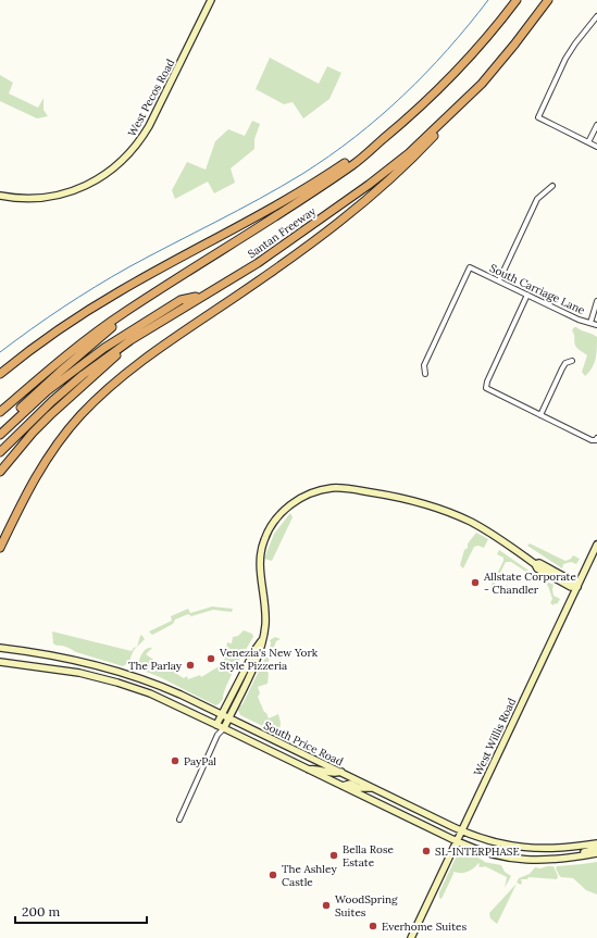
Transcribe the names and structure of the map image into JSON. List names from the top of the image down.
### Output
{
  "streets": {
    "highway": ["Santan Freeway"],
    "street": [
      "West Pecos Road",
      "South Carriage Lane",
      "West Willis Road",
      "South Price Road"
    ]
  },
  "crossings": [
    ["West Willis Road", "South Price Road"]
  ],
  "places": [
    "Allstate Corporate - Chandler",
    "Venezia's New York Style Pizzeria",
    "The Parlay",
    "PayPal",
    "SL-INTERPHASE",
    "Bella Rose Estate",
    "The Ashley Castle",
    "WoodSpring Suites",
    "Everhome Suites"
  ],
  "scale_bar": "200 m"
}
